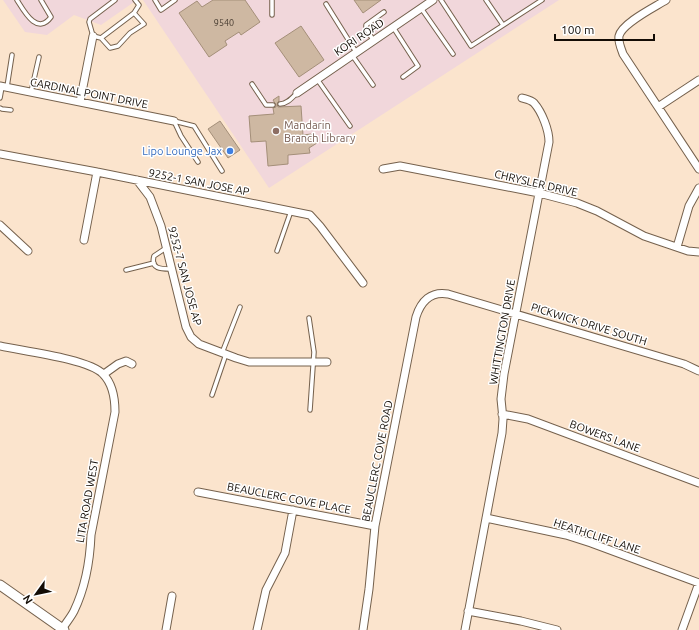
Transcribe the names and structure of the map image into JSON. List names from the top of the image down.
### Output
{
  "streets": {
    "street": [
      "KORI ROAD",
      "CARDINAL POINT DRIVE",
      "9252-1 SAN JOSE AP",
      "CHRYSLER DRIVE",
      "9252-7 SAN JOSE AP",
      "PICKWICK DRIVE SOUTH",
      "WHITTINGTON DRIVE",
      "BOWERS LANE",
      "BEAUCLERC COVE ROAD",
      "BEAUCLERC COVE PLACE",
      "LITA ROAD WEST",
      "HEATHCLIFF LANE"
    ]
  },
  "crossings": [
    ["9252-1 SAN JOSE AP", "9252-7 SAN JOSE AP"],
    ["CHRYSLER DRIVE", "WHITTINGTON DRIVE"],
    ["PICKWICK DRIVE SOUTH", "WHITTINGTON DRIVE"],
    ["PICKWICK DRIVE SOUTH", "BEAUCLERC COVE ROAD"],
    ["WHITTINGTON DRIVE", "BOWERS LANE"],
    ["WHITTINGTON DRIVE", "HEATHCLIFF LANE"],
    ["BEAUCLERC COVE ROAD", "BEAUCLERC COVE PLACE"]
  ],
  "places": ["Mandarin Branch Library", "Lipo Lounge Jax"],
  "house_numbers": ["9540"],
  "scale_bar": "100 m",
  "north": "bottom left"
}
